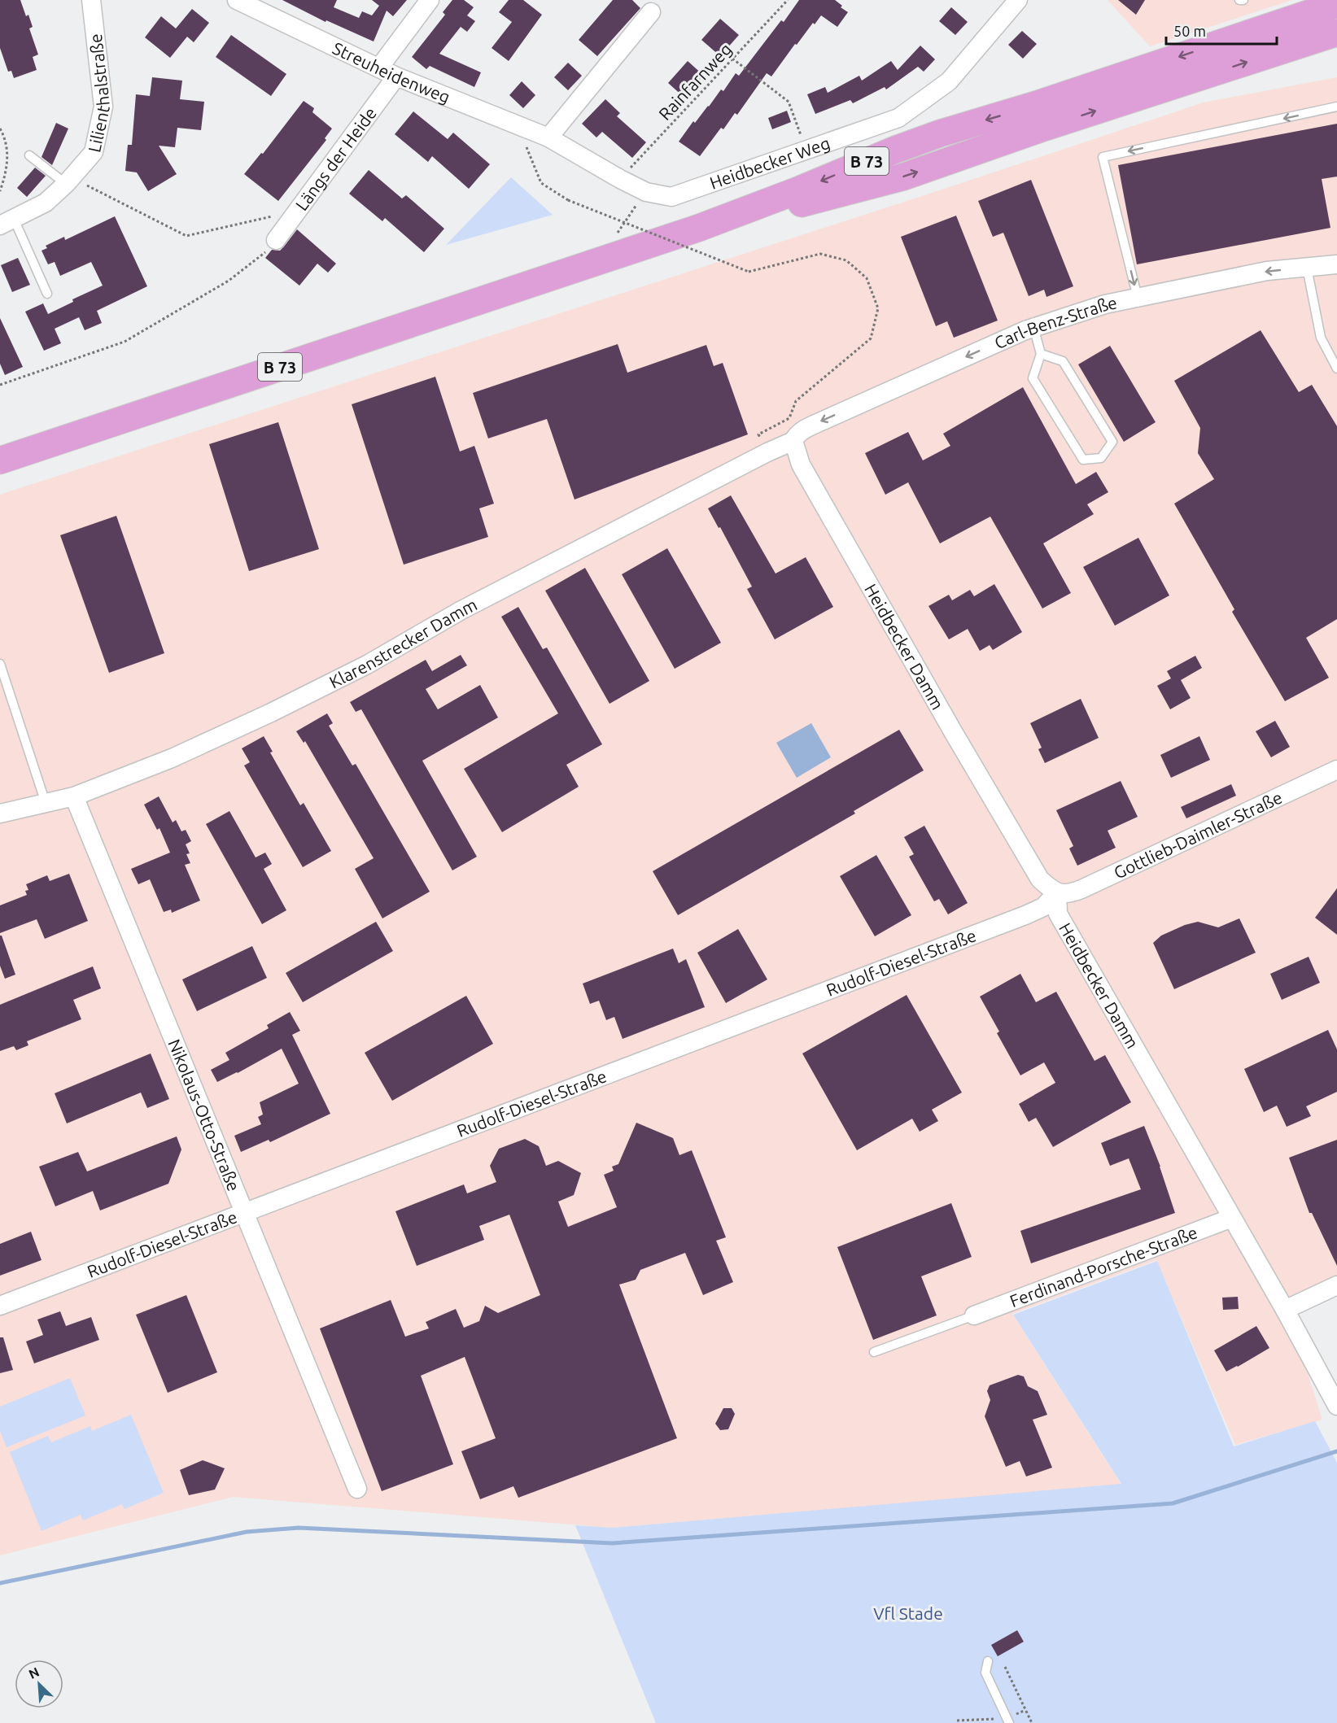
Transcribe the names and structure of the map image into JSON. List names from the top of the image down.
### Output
{
  "streets": {
    "main road": ["B 73"],
    "street": [
      "Streuheidenweg",
      "Lilienthalstraße",
      "Längs der Heide",
      "Heidbecker Weg",
      "Carl-Benz-Straße",
      "Klarenstrecker Damm",
      "Heidbecker Damm",
      "Gottlieb-Daimler-Straße",
      "Rudolf-Diesel-Straße",
      "Nikolaus-Otto-Straße",
      "Ferdinand-Porsche-Straße"
    ],
    "path": ["Rainfarnweg"]
  },
  "crossings": [
    ["Streuheidenweg", "Rainfarnweg"],
    ["Streuheidenweg", "Längs der Heide"],
    ["Streuheidenweg", "Heidbecker Weg"],
    ["Rainfarnweg", "Heidbecker Weg"],
    ["Carl-Benz-Straße", "Klarenstrecker Damm"],
    ["Carl-Benz-Straße", "Heidbecker Damm"],
    ["Klarenstrecker Damm", "Heidbecker Damm"],
    ["Klarenstrecker Damm", "Nikolaus-Otto-Straße"],
    ["Heidbecker Damm", "Gottlieb-Daimler-Straße"],
    ["Heidbecker Damm", "Rudolf-Diesel-Straße"],
    ["Heidbecker Damm", "Ferdinand-Porsche-Straße"],
    ["Gottlieb-Daimler-Straße", "Rudolf-Diesel-Straße"],
    ["Rudolf-Diesel-Straße", "Nikolaus-Otto-Straße"]
  ],
  "one_way": ["Carl-Benz-Straße"],
  "parks": ["Vfl Stade"],
  "scale_bar": "50 m",
  "north": "top left"
}
